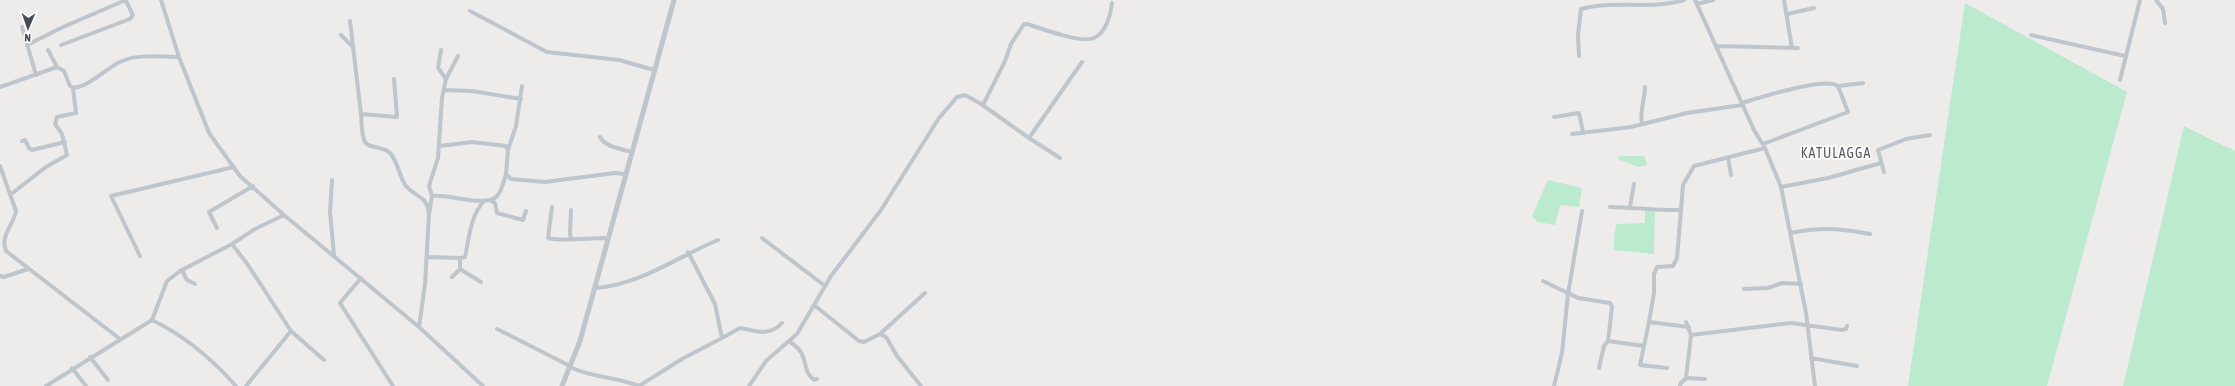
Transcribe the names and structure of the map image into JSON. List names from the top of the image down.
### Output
{
  "districts": ["KATULAGGA"],
  "north": "bottom"
}
